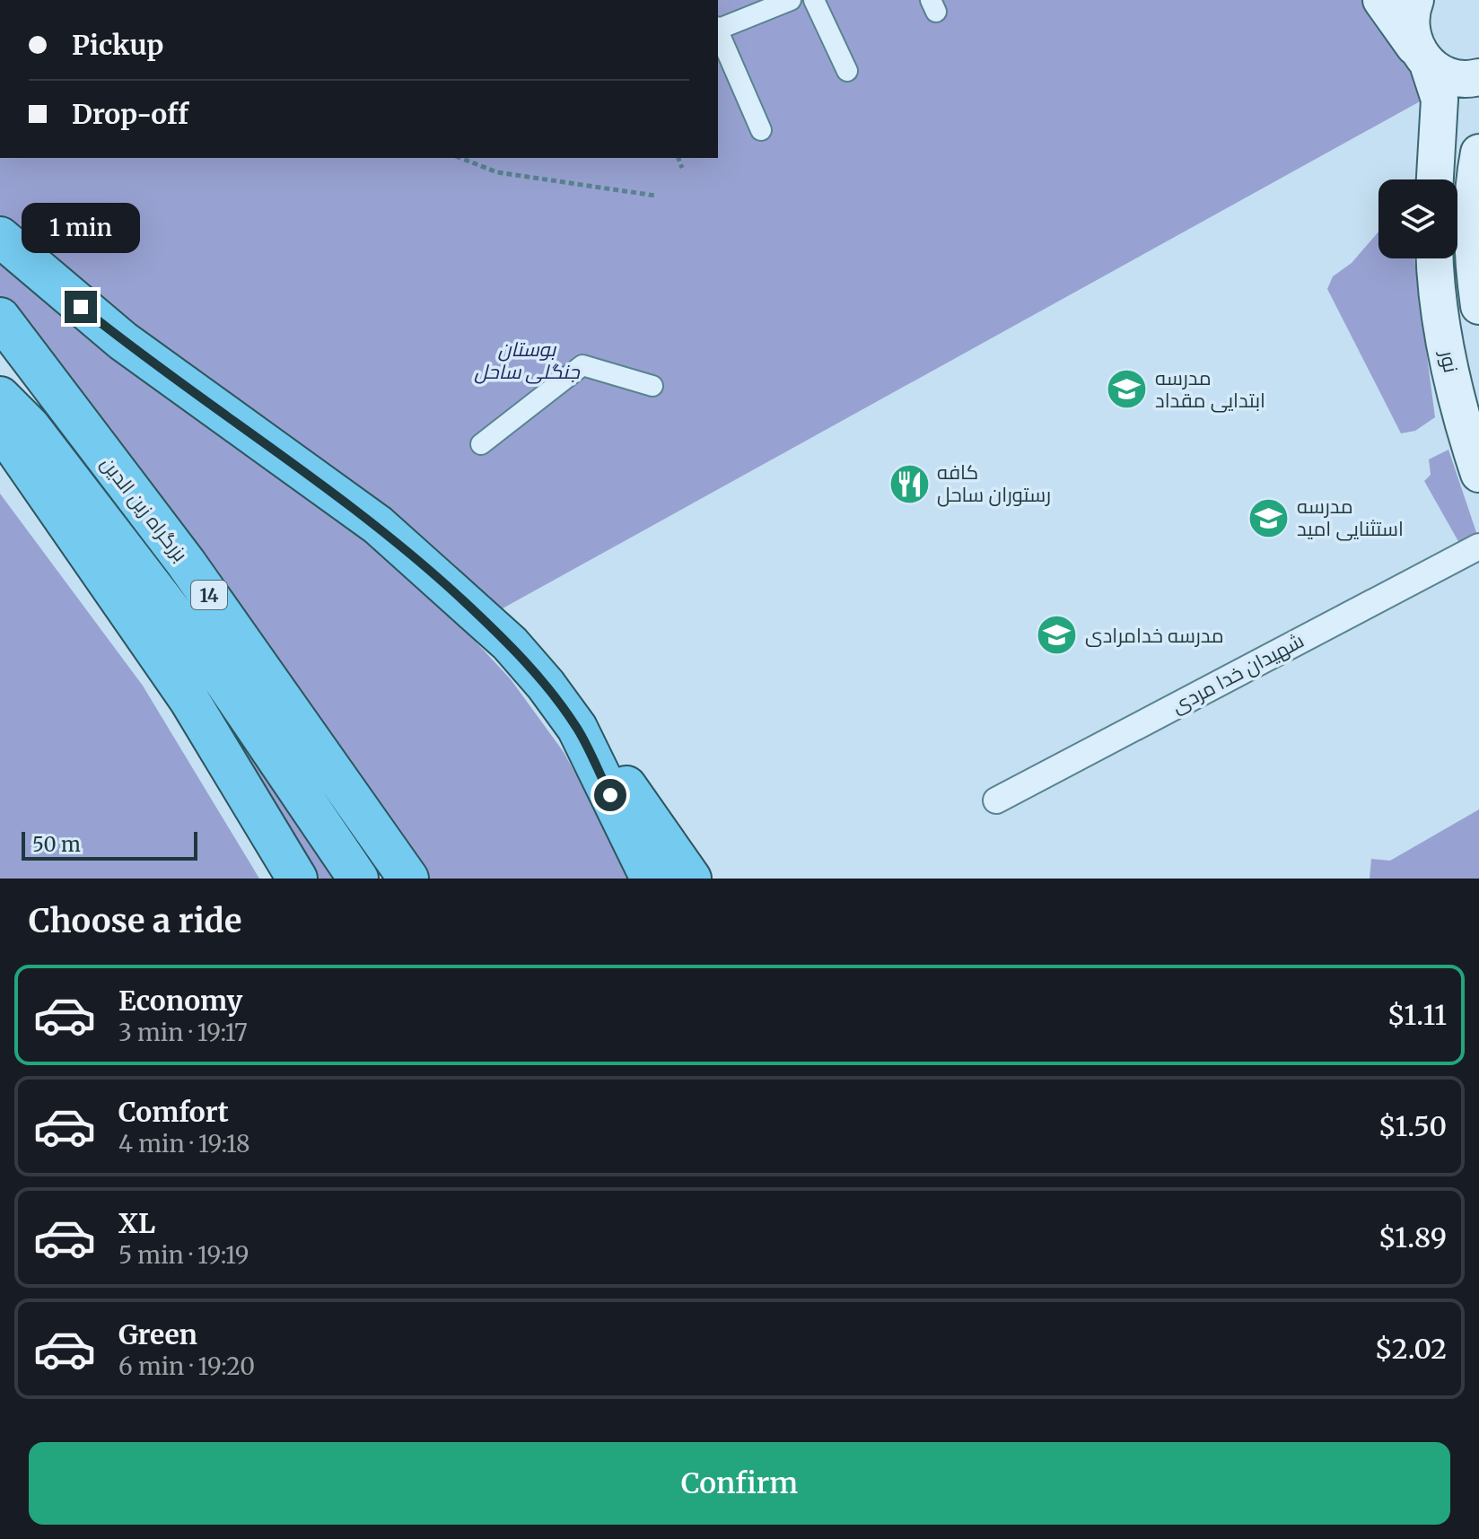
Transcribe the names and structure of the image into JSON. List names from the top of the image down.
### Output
{
  "streets": {
    "highway": ["بزرگراه زین الدین", "14"],
    "main road": ["نور"],
    "street": ["شهیدان خدا مردی"]
  },
  "parks": ["بوستان جنگلی ساحل"],
  "places": {
    "school or university": ["مدرسه ابتدایی مقداد", "مدرسه استثنایی امید", "مدرسه خدامرادی"],
    "restaurant": ["کافه رستوران ساحل"]
  },
  "scale_bar": "50 m",
  "page": {
    "banner": ["Pickup", "Drop-off"],
    "bubble": "1 min",
    "scale": "50 m",
    "heading": "Choose a ride",
    "list": [
      {
        "name": "Economy",
        "note": "3 min · 19:17",
        "value": "$1.11"
      },
      {
        "name": "Comfort",
        "note": "4 min · 19:18",
        "value": "$1.50"
      },
      {
        "name": "XL",
        "note": "5 min · 19:19",
        "value": "$1.89"
      },
      {
        "name": "Green",
        "note": "6 min · 19:20",
        "value": "$2.02"
      }
    ],
    "buttons": "Confirm"
  }
}
